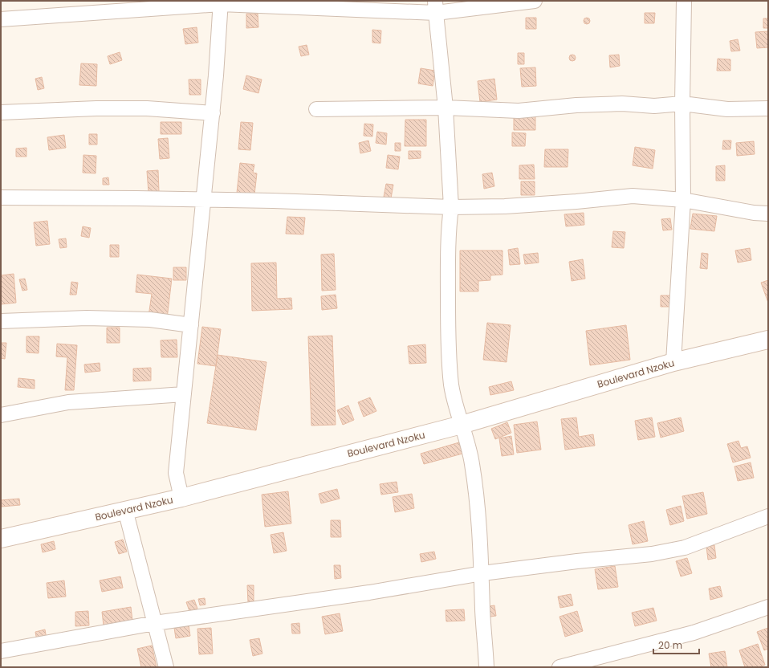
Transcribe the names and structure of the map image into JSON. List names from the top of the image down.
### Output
{
  "streets": {
    "street": ["Boulevard Nzoku"]
  },
  "scale_bar": "20 m"
}
